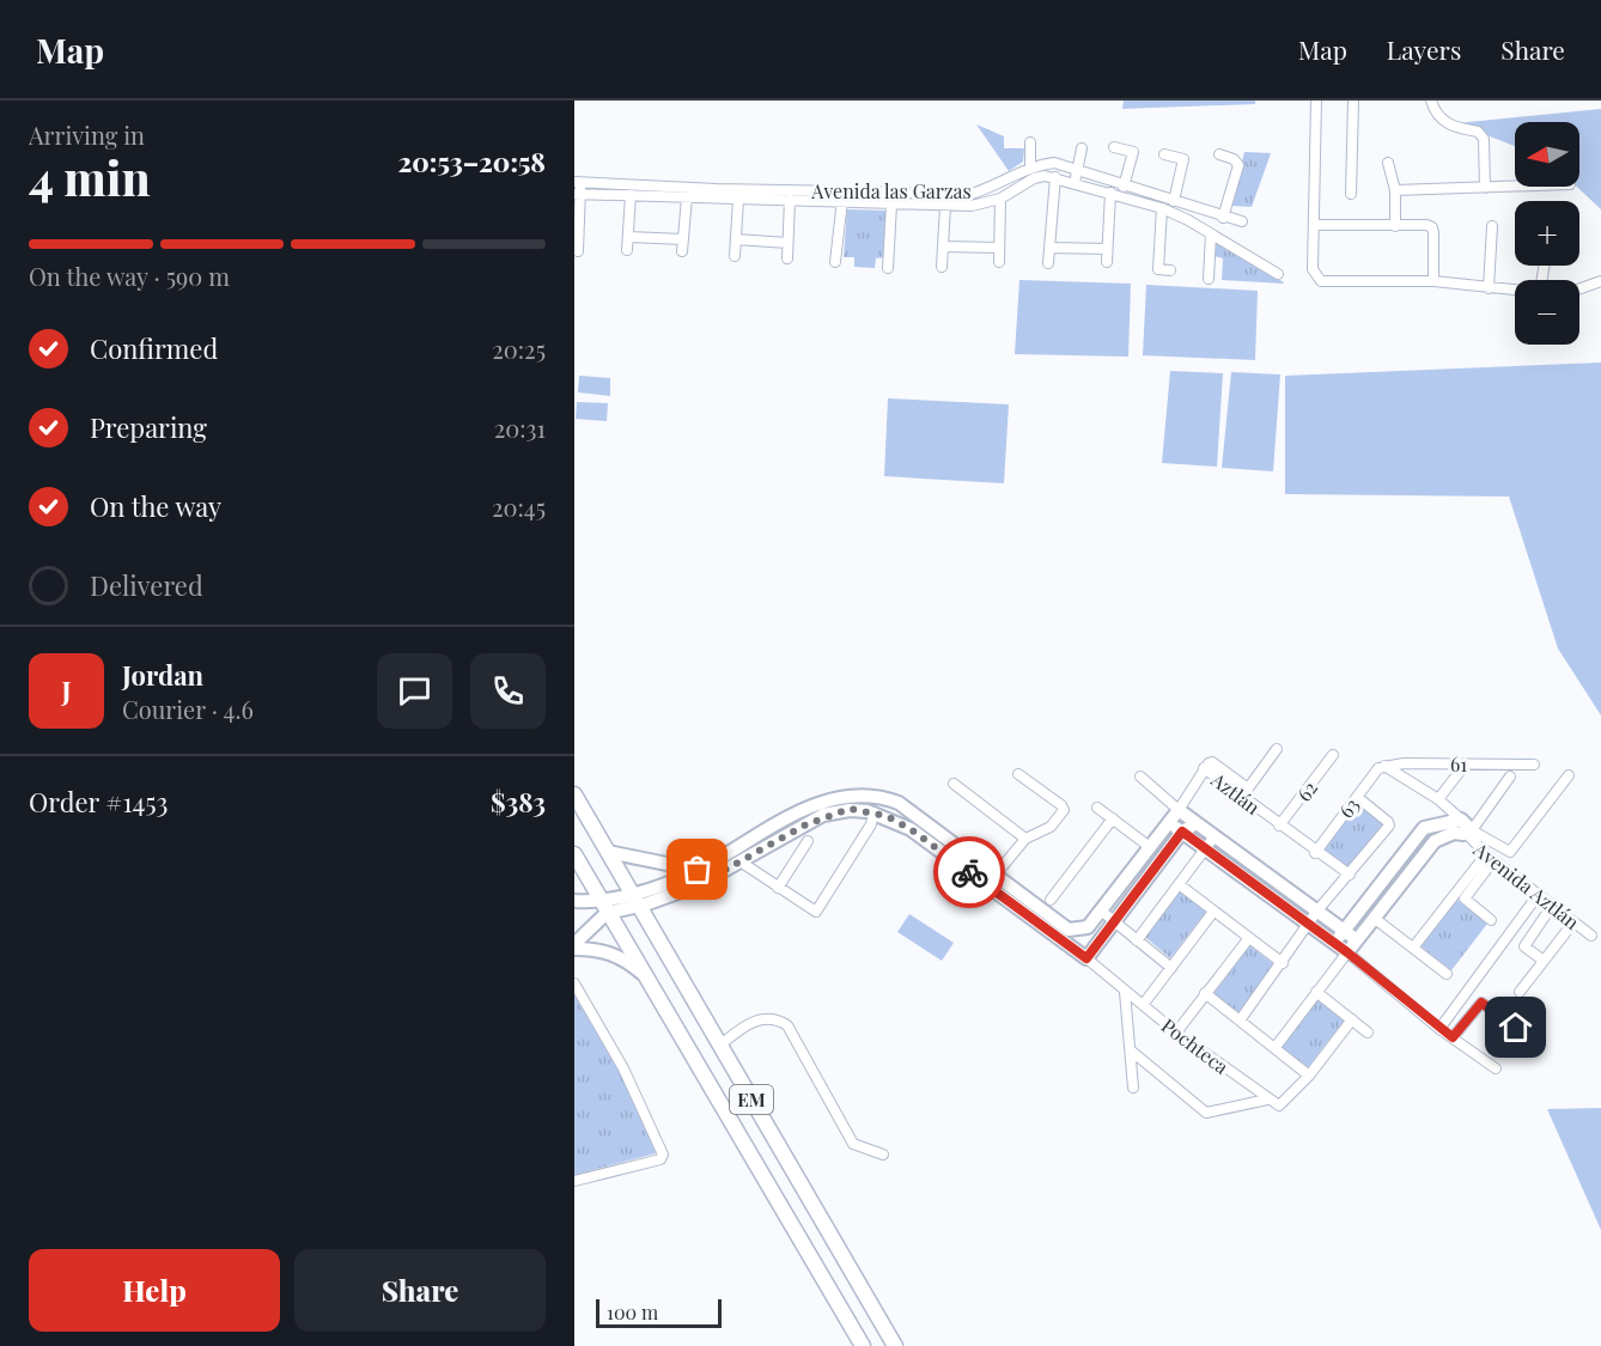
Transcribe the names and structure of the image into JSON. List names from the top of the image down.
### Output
{
  "streets": {
    "main road": ["EM"],
    "street": [
      "Avenida las Garzas",
      "61",
      "62",
      "Aztlán",
      "63",
      "Avenida Aztlán",
      "Pochteca"
    ]
  },
  "crossings": [
    ["61", "63"],
    ["62", "Aztlán"],
    ["Aztlán", "63"]
  ],
  "scale_bar": "100 m",
  "north": "left",
  "page": {
    "header": "Map",
    "nav": ["Map", "Layers", "Share"],
    "heading": ["4 min", "Arriving in", "20:53–20:58"],
    "panel": [
      "Jordan",
      "Courier · 4.6",
      "Order #1453",
      "$383"
    ],
    "map_buttons": ["+", "−"],
    "bar": "On the way · 590 m",
    "list": [
      ["Confirmed", "20:25"],
      ["Preparing", "20:31"],
      ["On the way", "20:45"],
      "Delivered"
    ],
    "round": "J",
    "buttons": ["Help", "Share"],
    "scale": "100 m"
  }
}
